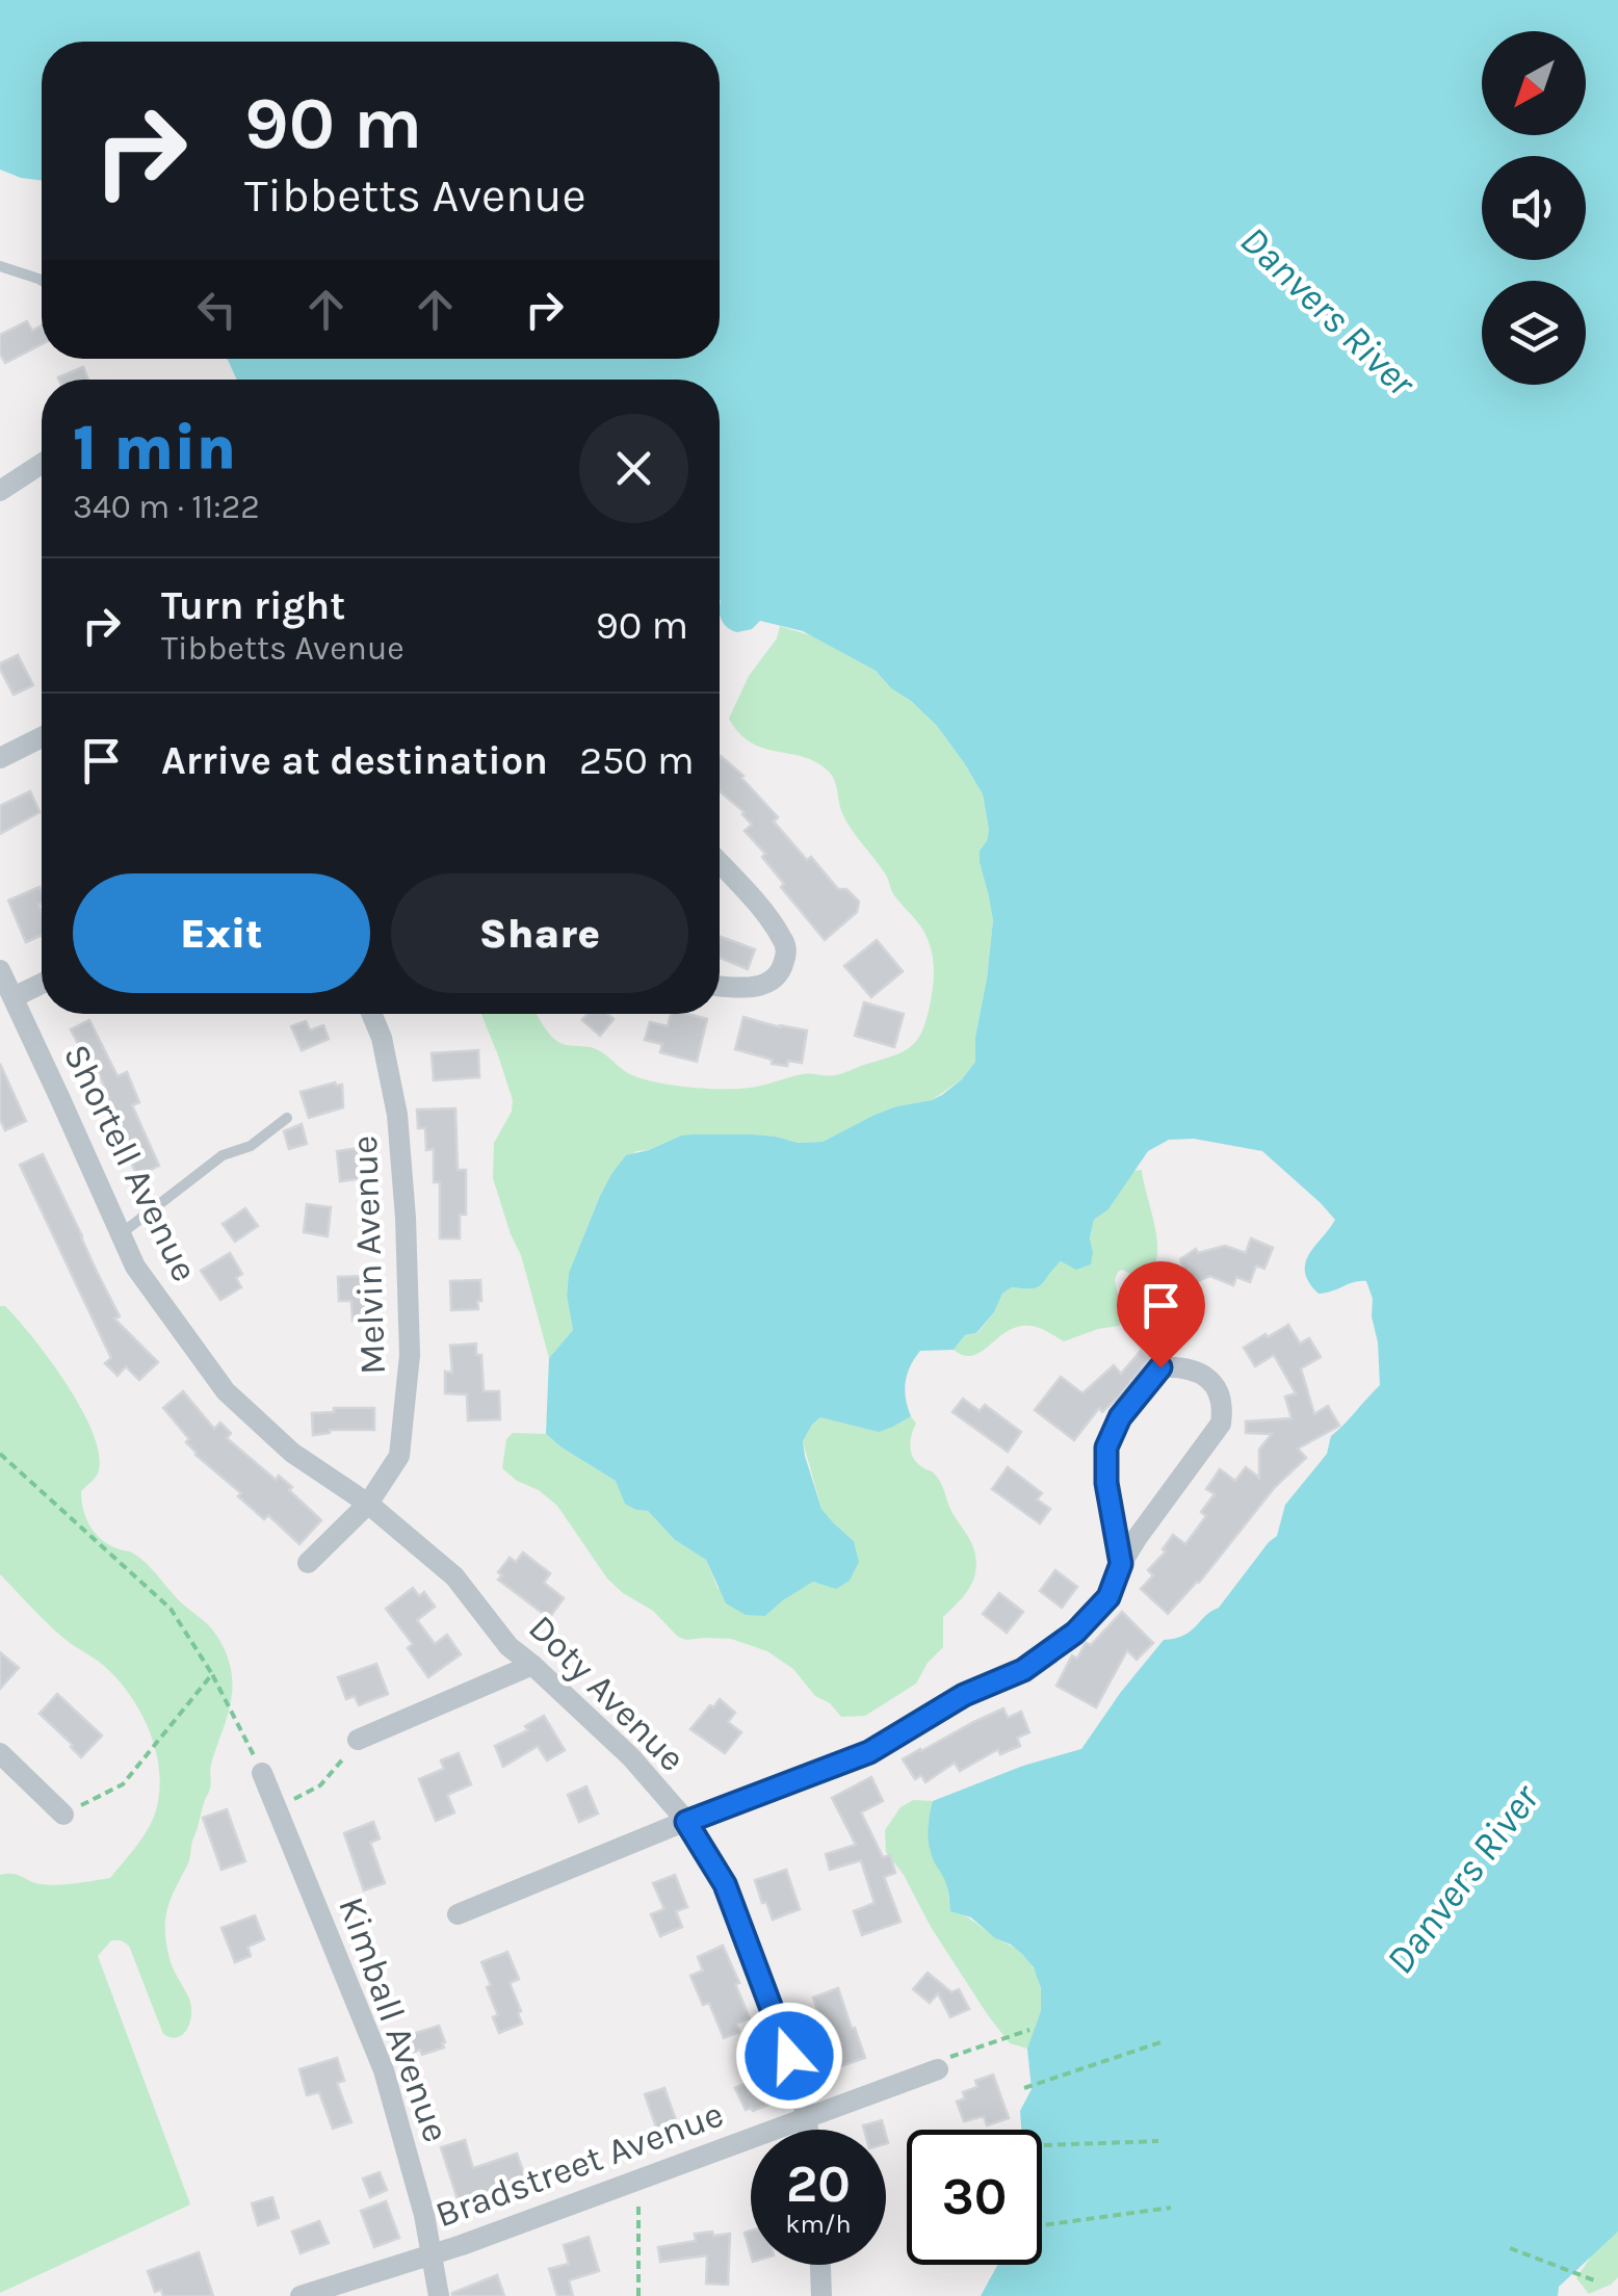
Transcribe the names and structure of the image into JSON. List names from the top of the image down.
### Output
{
  "streets": {
    "street": [
      "Shortell Avenue",
      "Melvin Avenue",
      "Doty Avenue",
      "Kimball Avenue",
      "Bradstreet Avenue"
    ]
  },
  "crossings": [
    ["Shortell Avenue", "Melvin Avenue"],
    ["Shortell Avenue", "Doty Avenue"],
    ["Doty Avenue", "Bradstreet Avenue"],
    ["Kimball Avenue", "Bradstreet Avenue"]
  ],
  "water": ["Danvers River"],
  "north": "bottom left",
  "page": {
    "turn": ["90 m", "Tibbetts Avenue"],
    "heading": ["1 min", "340 m · 11:22"],
    "list": [
      {
        "name": "Turn right",
        "note": "Tibbetts Avenue",
        "value": "90 m"
      },
      {
        "name": "Arrive at destination",
        "value": "250 m"
      }
    ],
    "buttons": ["Exit", "Share"],
    "speed": "20 km/h",
    "limit": "30"
  }
}
